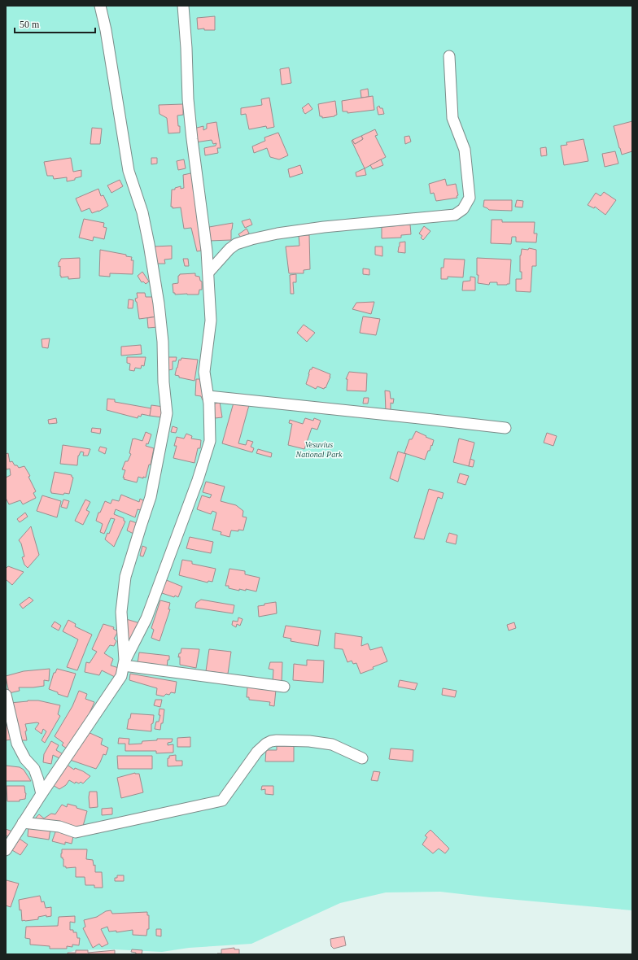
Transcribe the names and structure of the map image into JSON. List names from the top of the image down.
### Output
{
  "parks": ["Vesuvius National Park"],
  "scale_bar": "50 m"
}
